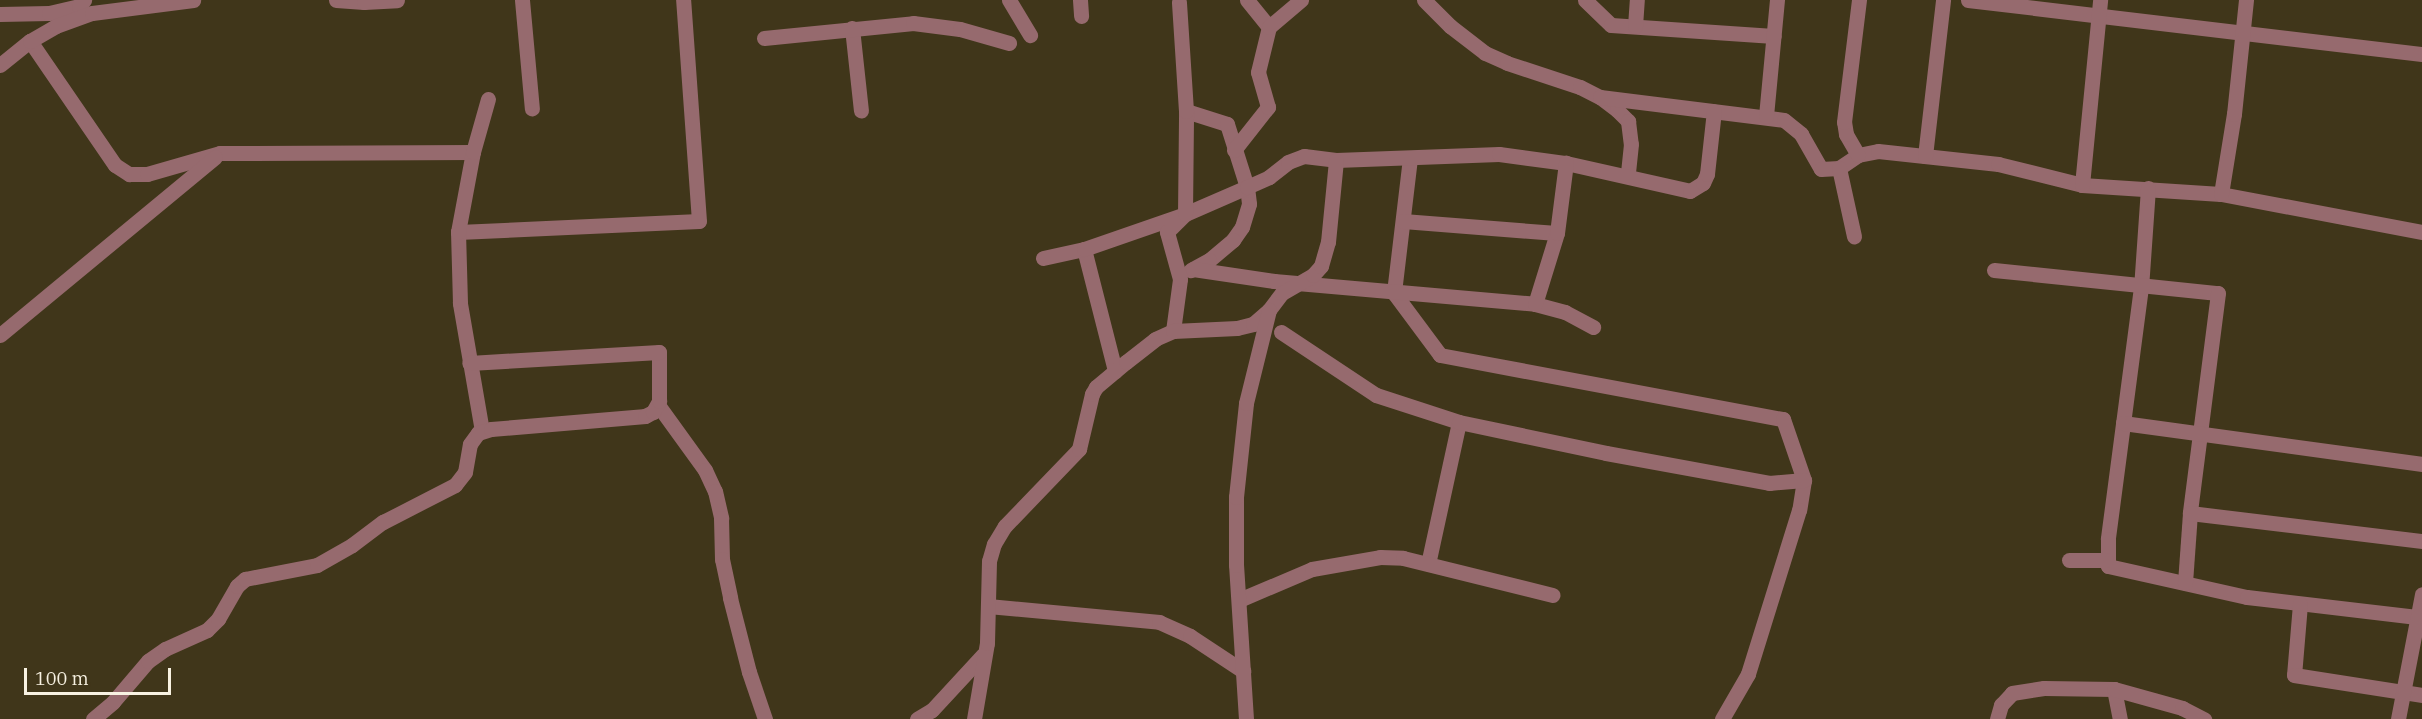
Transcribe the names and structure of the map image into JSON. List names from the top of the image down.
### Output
{
  "scale_bar": "100 m"
}
